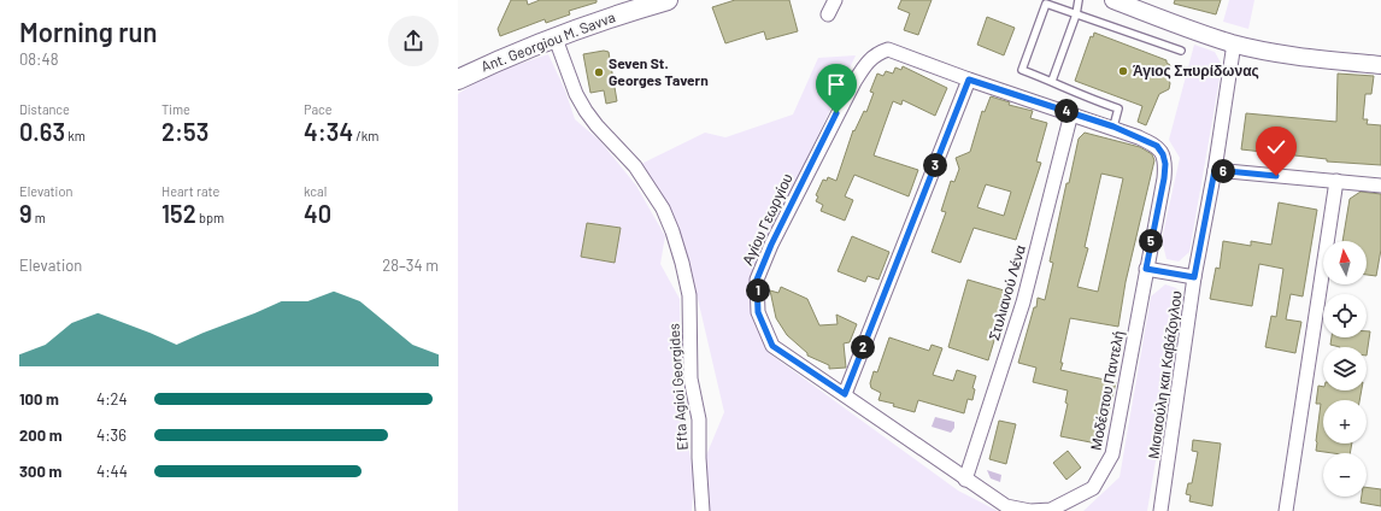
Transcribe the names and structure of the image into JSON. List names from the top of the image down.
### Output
{
  "streets": {
    "main road": ["Ant. Georgiou M. Savva"],
    "street": [
      "Αγίου Γεωργίου",
      "Στυλιανού Λένα",
      "Μισιαούλη και Καβάζογλου",
      "Efta Agioi Georgides",
      "Μοδέστου Παντελή"
    ]
  },
  "crossings": [
    ["Ant. Georgiou M. Savva", "Efta Agioi Georgides"],
    ["Αγίου Γεωργίου", "Στυλιανού Λένα"],
    ["Αγίου Γεωργίου", "Μοδέστου Παντελή"],
    ["Στυλιανού Λένα", "Μοδέστου Παντελή"]
  ],
  "places": ["Άγιος Σπυρίδωνας", "Seven St. Georges Tavern"],
  "north": "top",
  "page": {
    "heading": ["Morning run", "08:48"],
    "stats": [
      ["Distance", "0.63 km"],
      ["Time", "2:53"],
      ["Pace", "4:34 /km"],
      ["Elevation", "9 m"],
      ["Heart rate", "152 bpm"],
      ["kcal", "40"]
    ],
    "pins": [
      "4",
      "3",
      "6",
      "5",
      "1",
      "2"
    ],
    "map_buttons": ["+", "−"],
    "chart": ["Elevation", "28–34 m"],
    "list": [
      {
        "name": "100 m",
        "note": "4:24"
      },
      {
        "name": "200 m",
        "note": "4:36"
      },
      {
        "name": "300 m",
        "note": "4:44"
      }
    ]
  }
}
